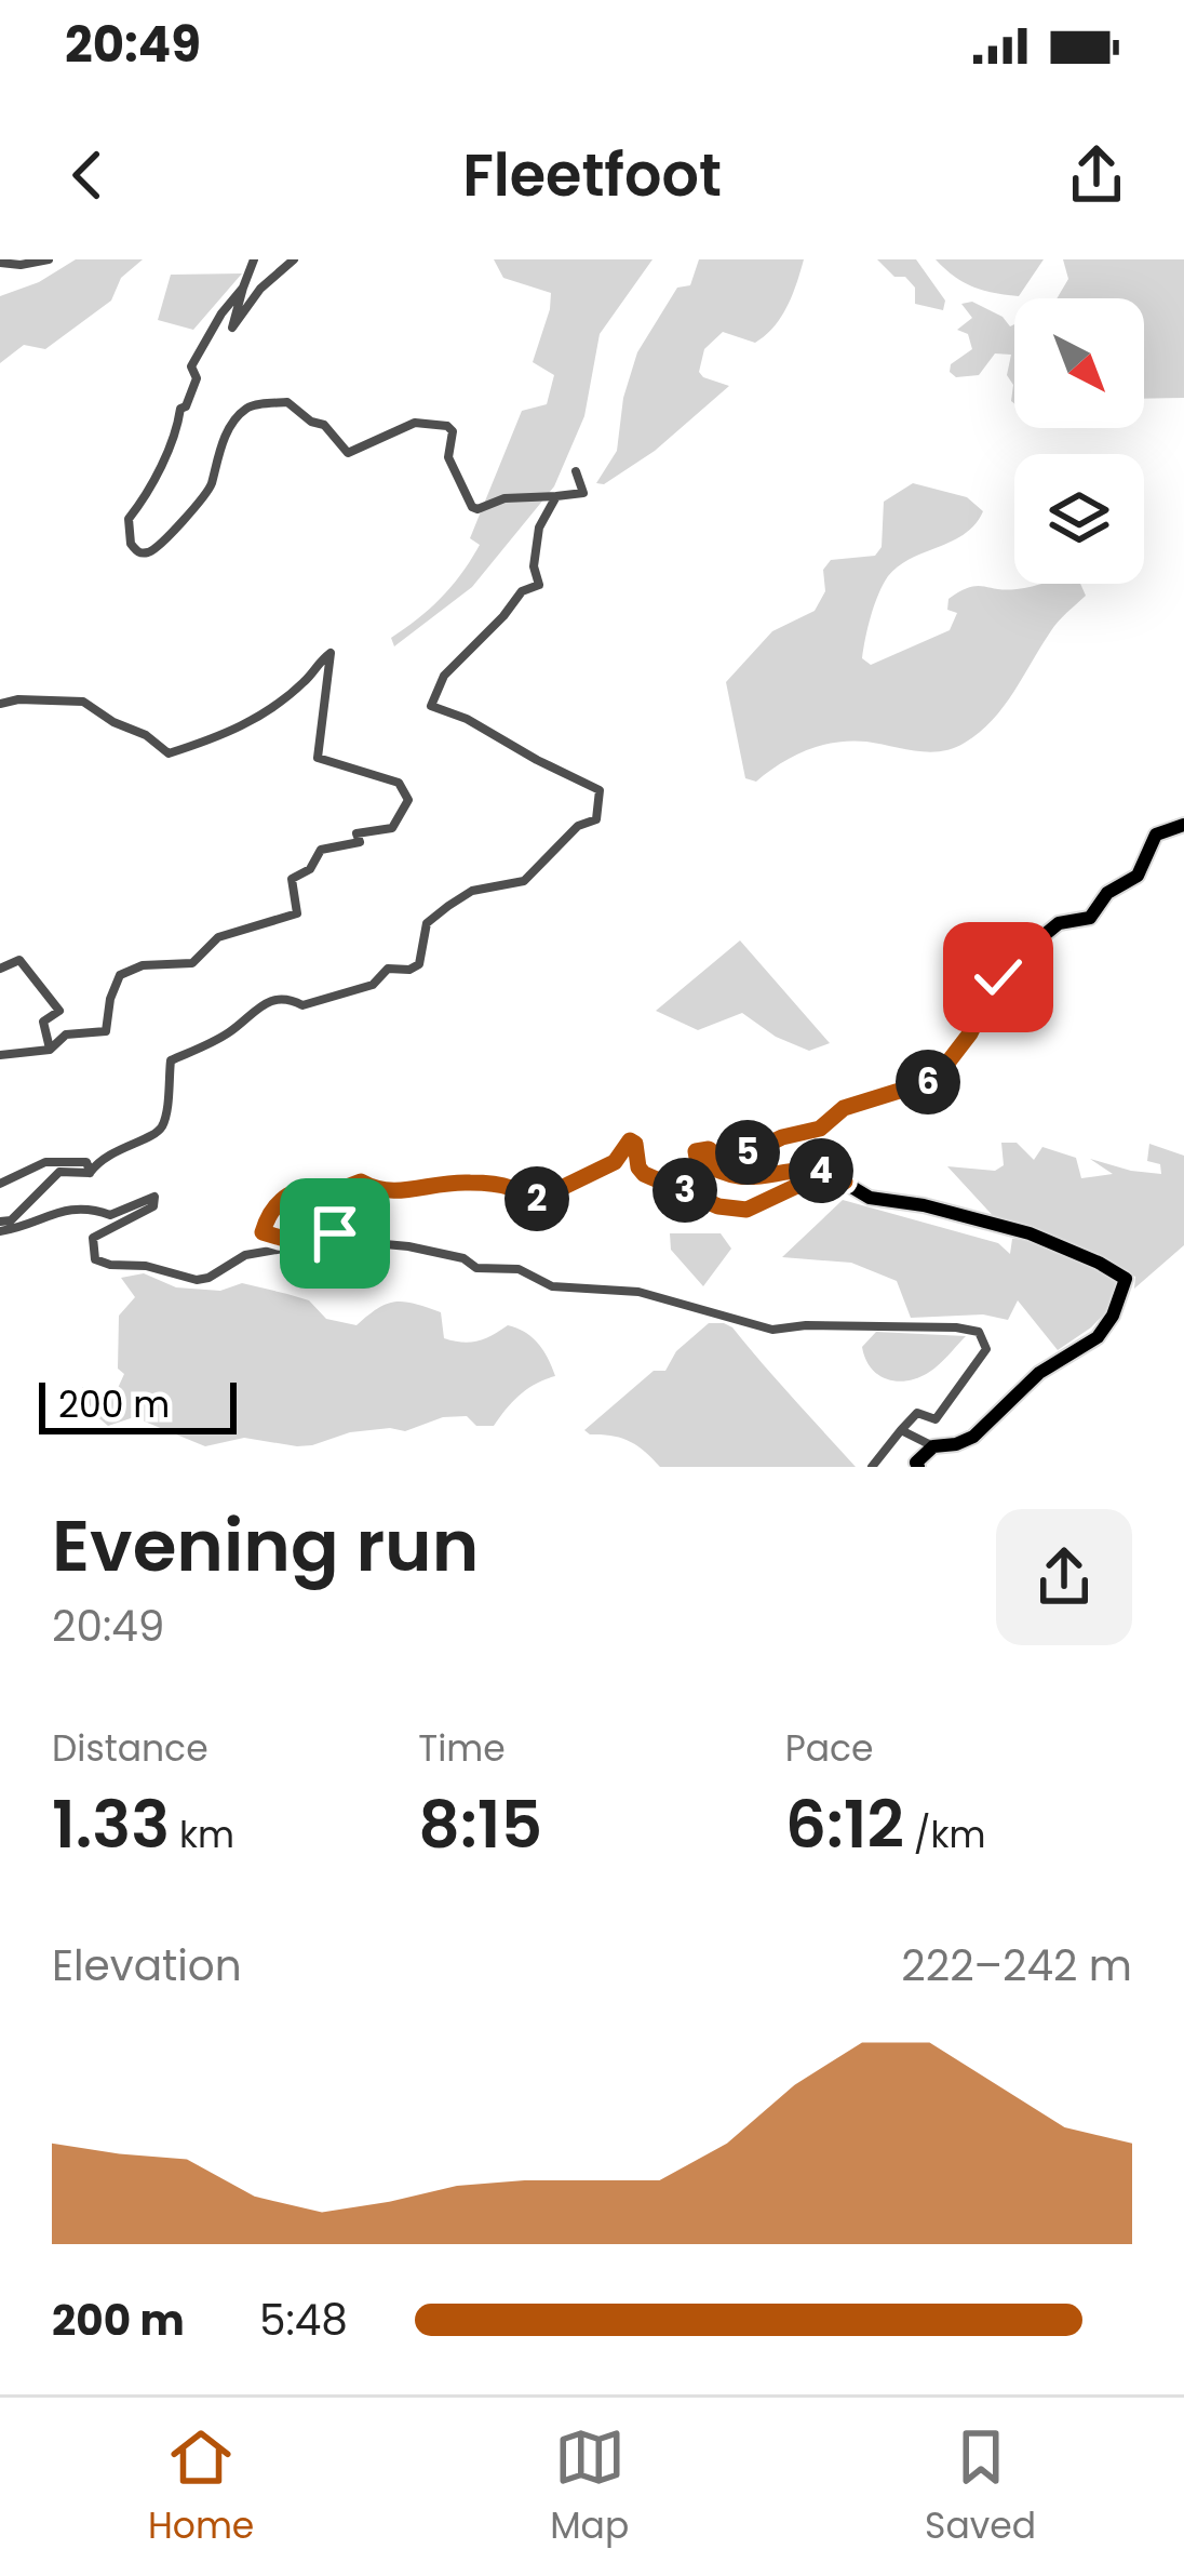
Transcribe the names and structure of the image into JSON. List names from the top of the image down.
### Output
{
  "scale_bar": "200 m",
  "north": "bottom right",
  "page": {
    "status": "20:49",
    "header": "Fleetfoot",
    "pins": [
      "6",
      "5",
      "4",
      "3",
      "2"
    ],
    "scale": "200 m",
    "heading": ["Evening run", "20:49"],
    "stats": [
      ["Distance", "1.33 km"],
      ["Time", "8:15"],
      ["Pace", "6:12 /km"]
    ],
    "chart": ["Elevation", "222–242 m"],
    "list": [
      {
        "name": "200 m",
        "note": "5:48"
      }
    ],
    "tabs": ["Home", "Map", "Saved"]
  }
}
